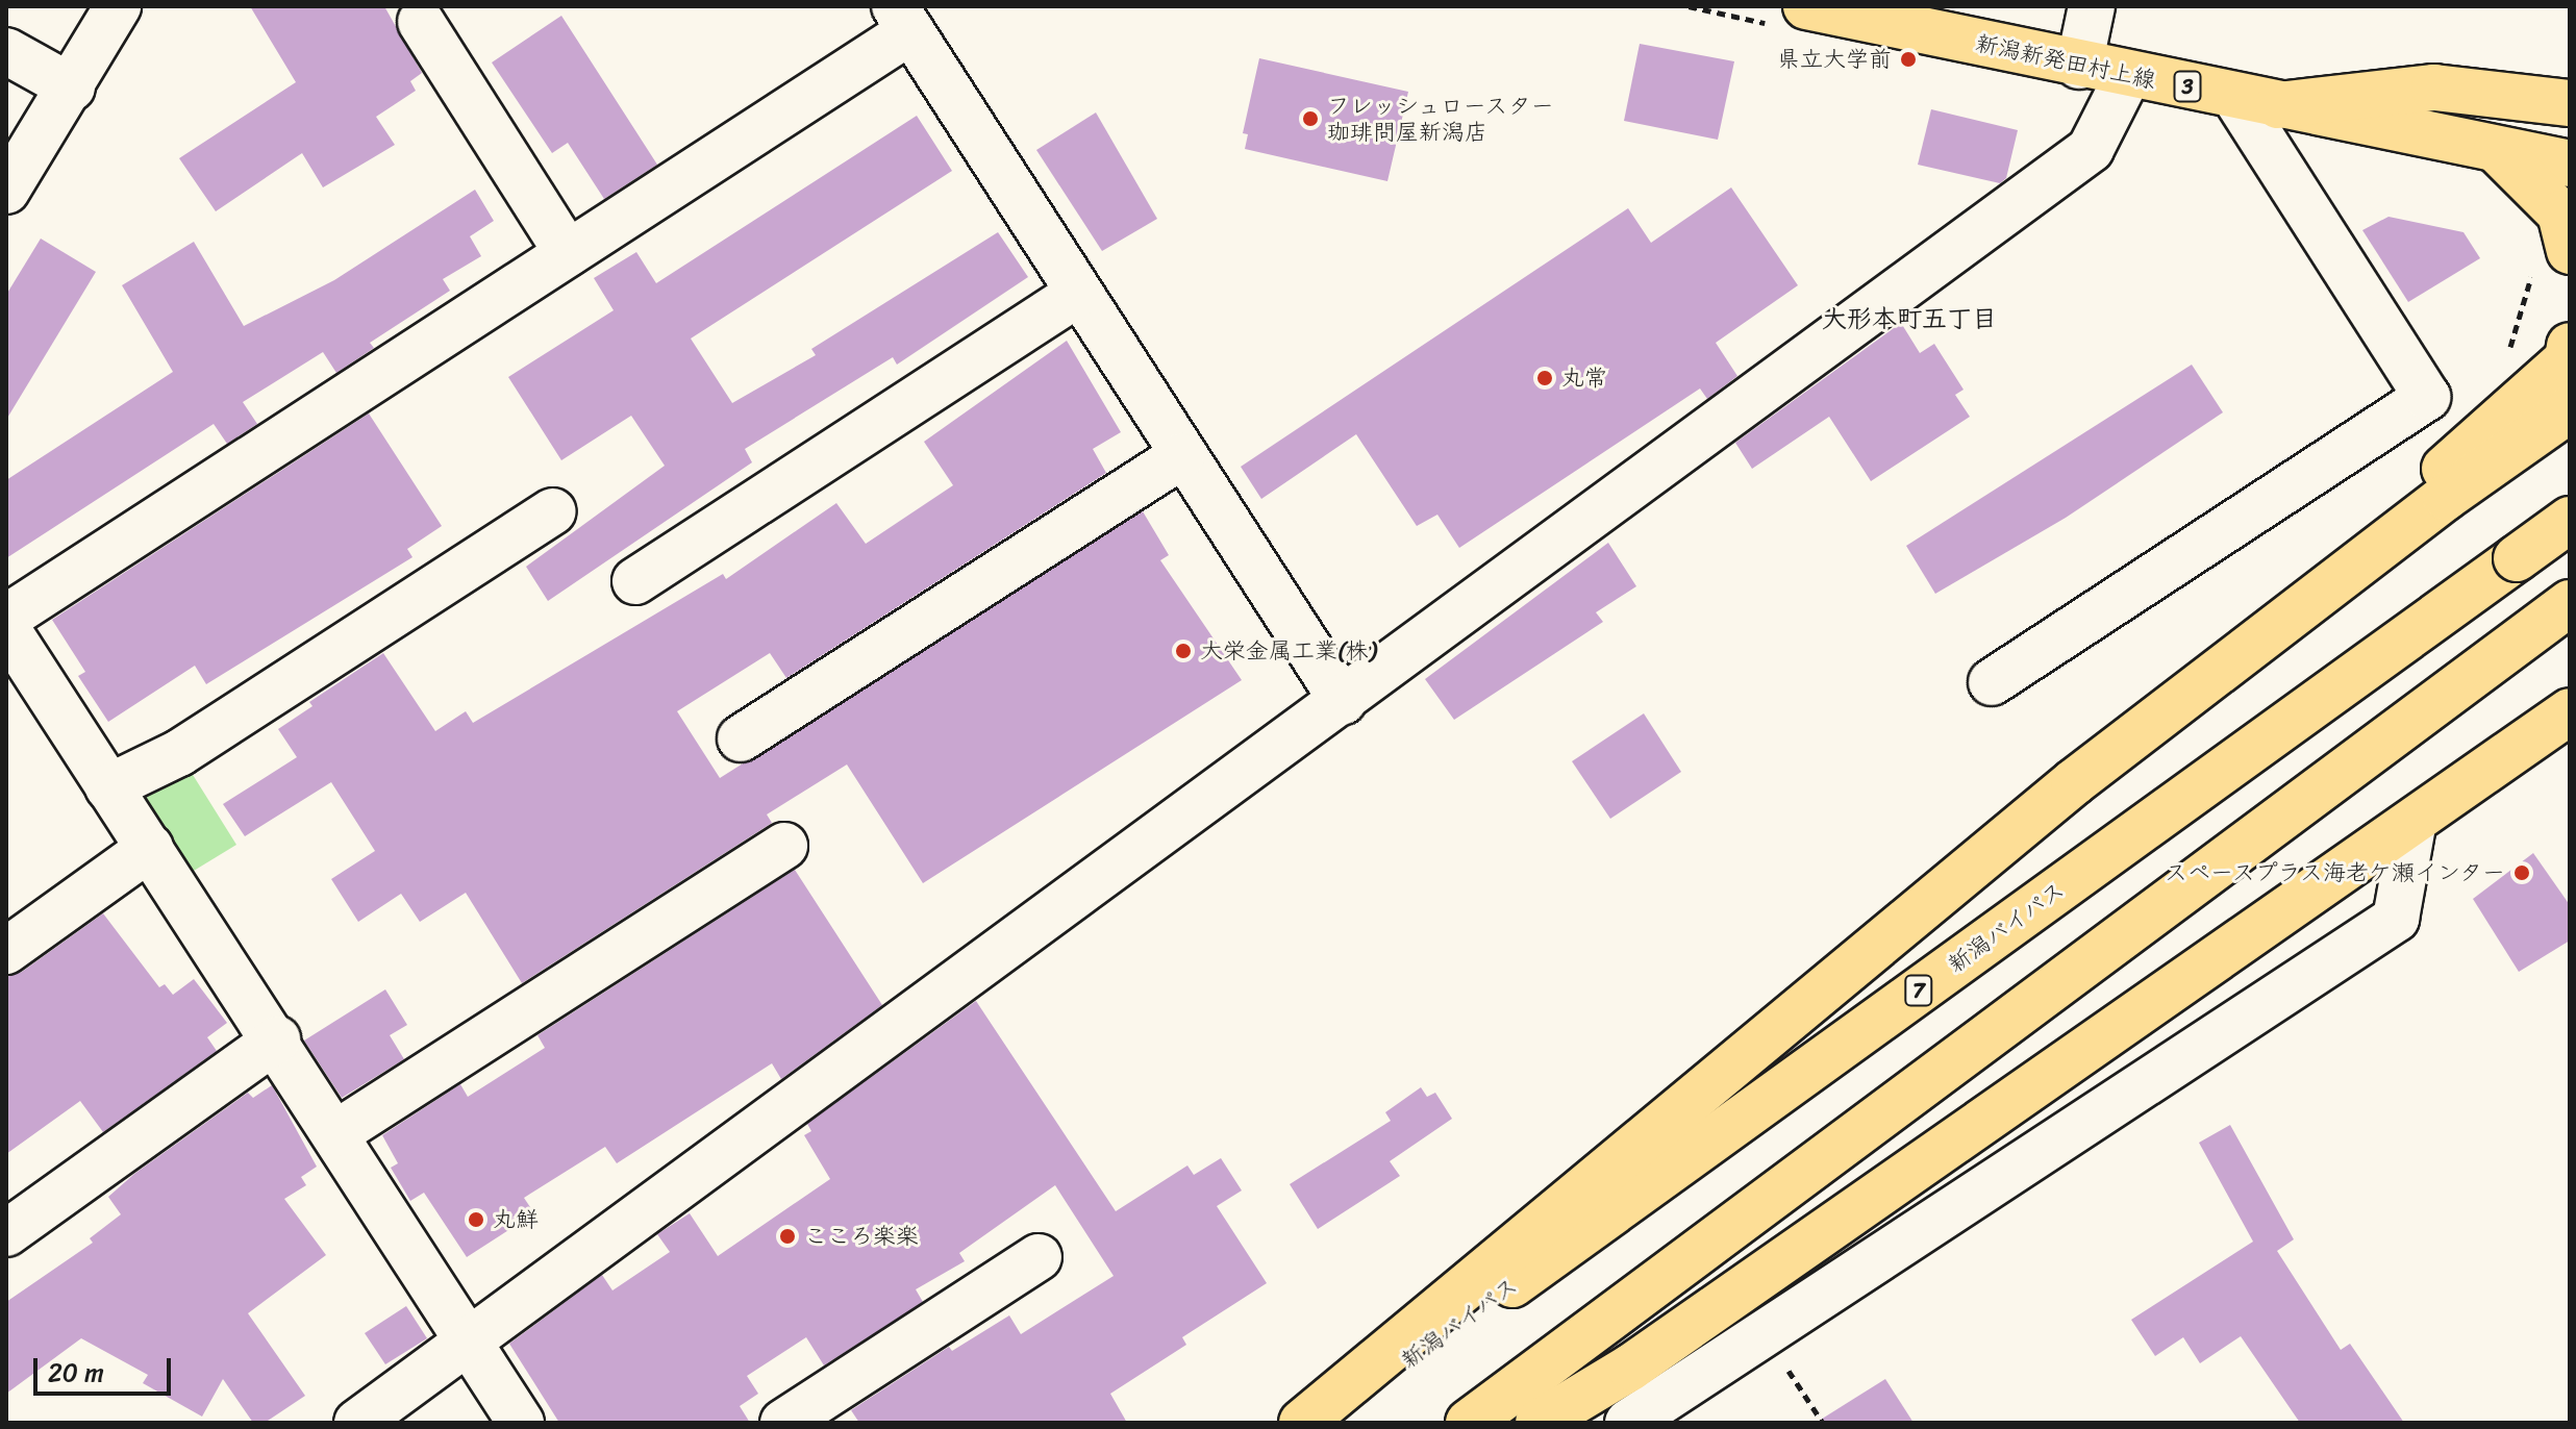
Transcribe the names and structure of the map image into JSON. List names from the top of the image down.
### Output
{
  "streets": {
    "main road": [
      "新潟新発田村上線",
      "3",
      "新潟バイパス",
      "7"
    ]
  },
  "districts": ["大形本町五丁目"],
  "places": [
    "県立大学前",
    "フレッシュロースター 珈琲問屋新潟店",
    "丸常",
    "大栄金属工業(株)",
    "スペースプラス海老ケ瀬インター",
    "丸鮮",
    "こころ楽楽"
  ],
  "scale_bar": "20 m"
}
